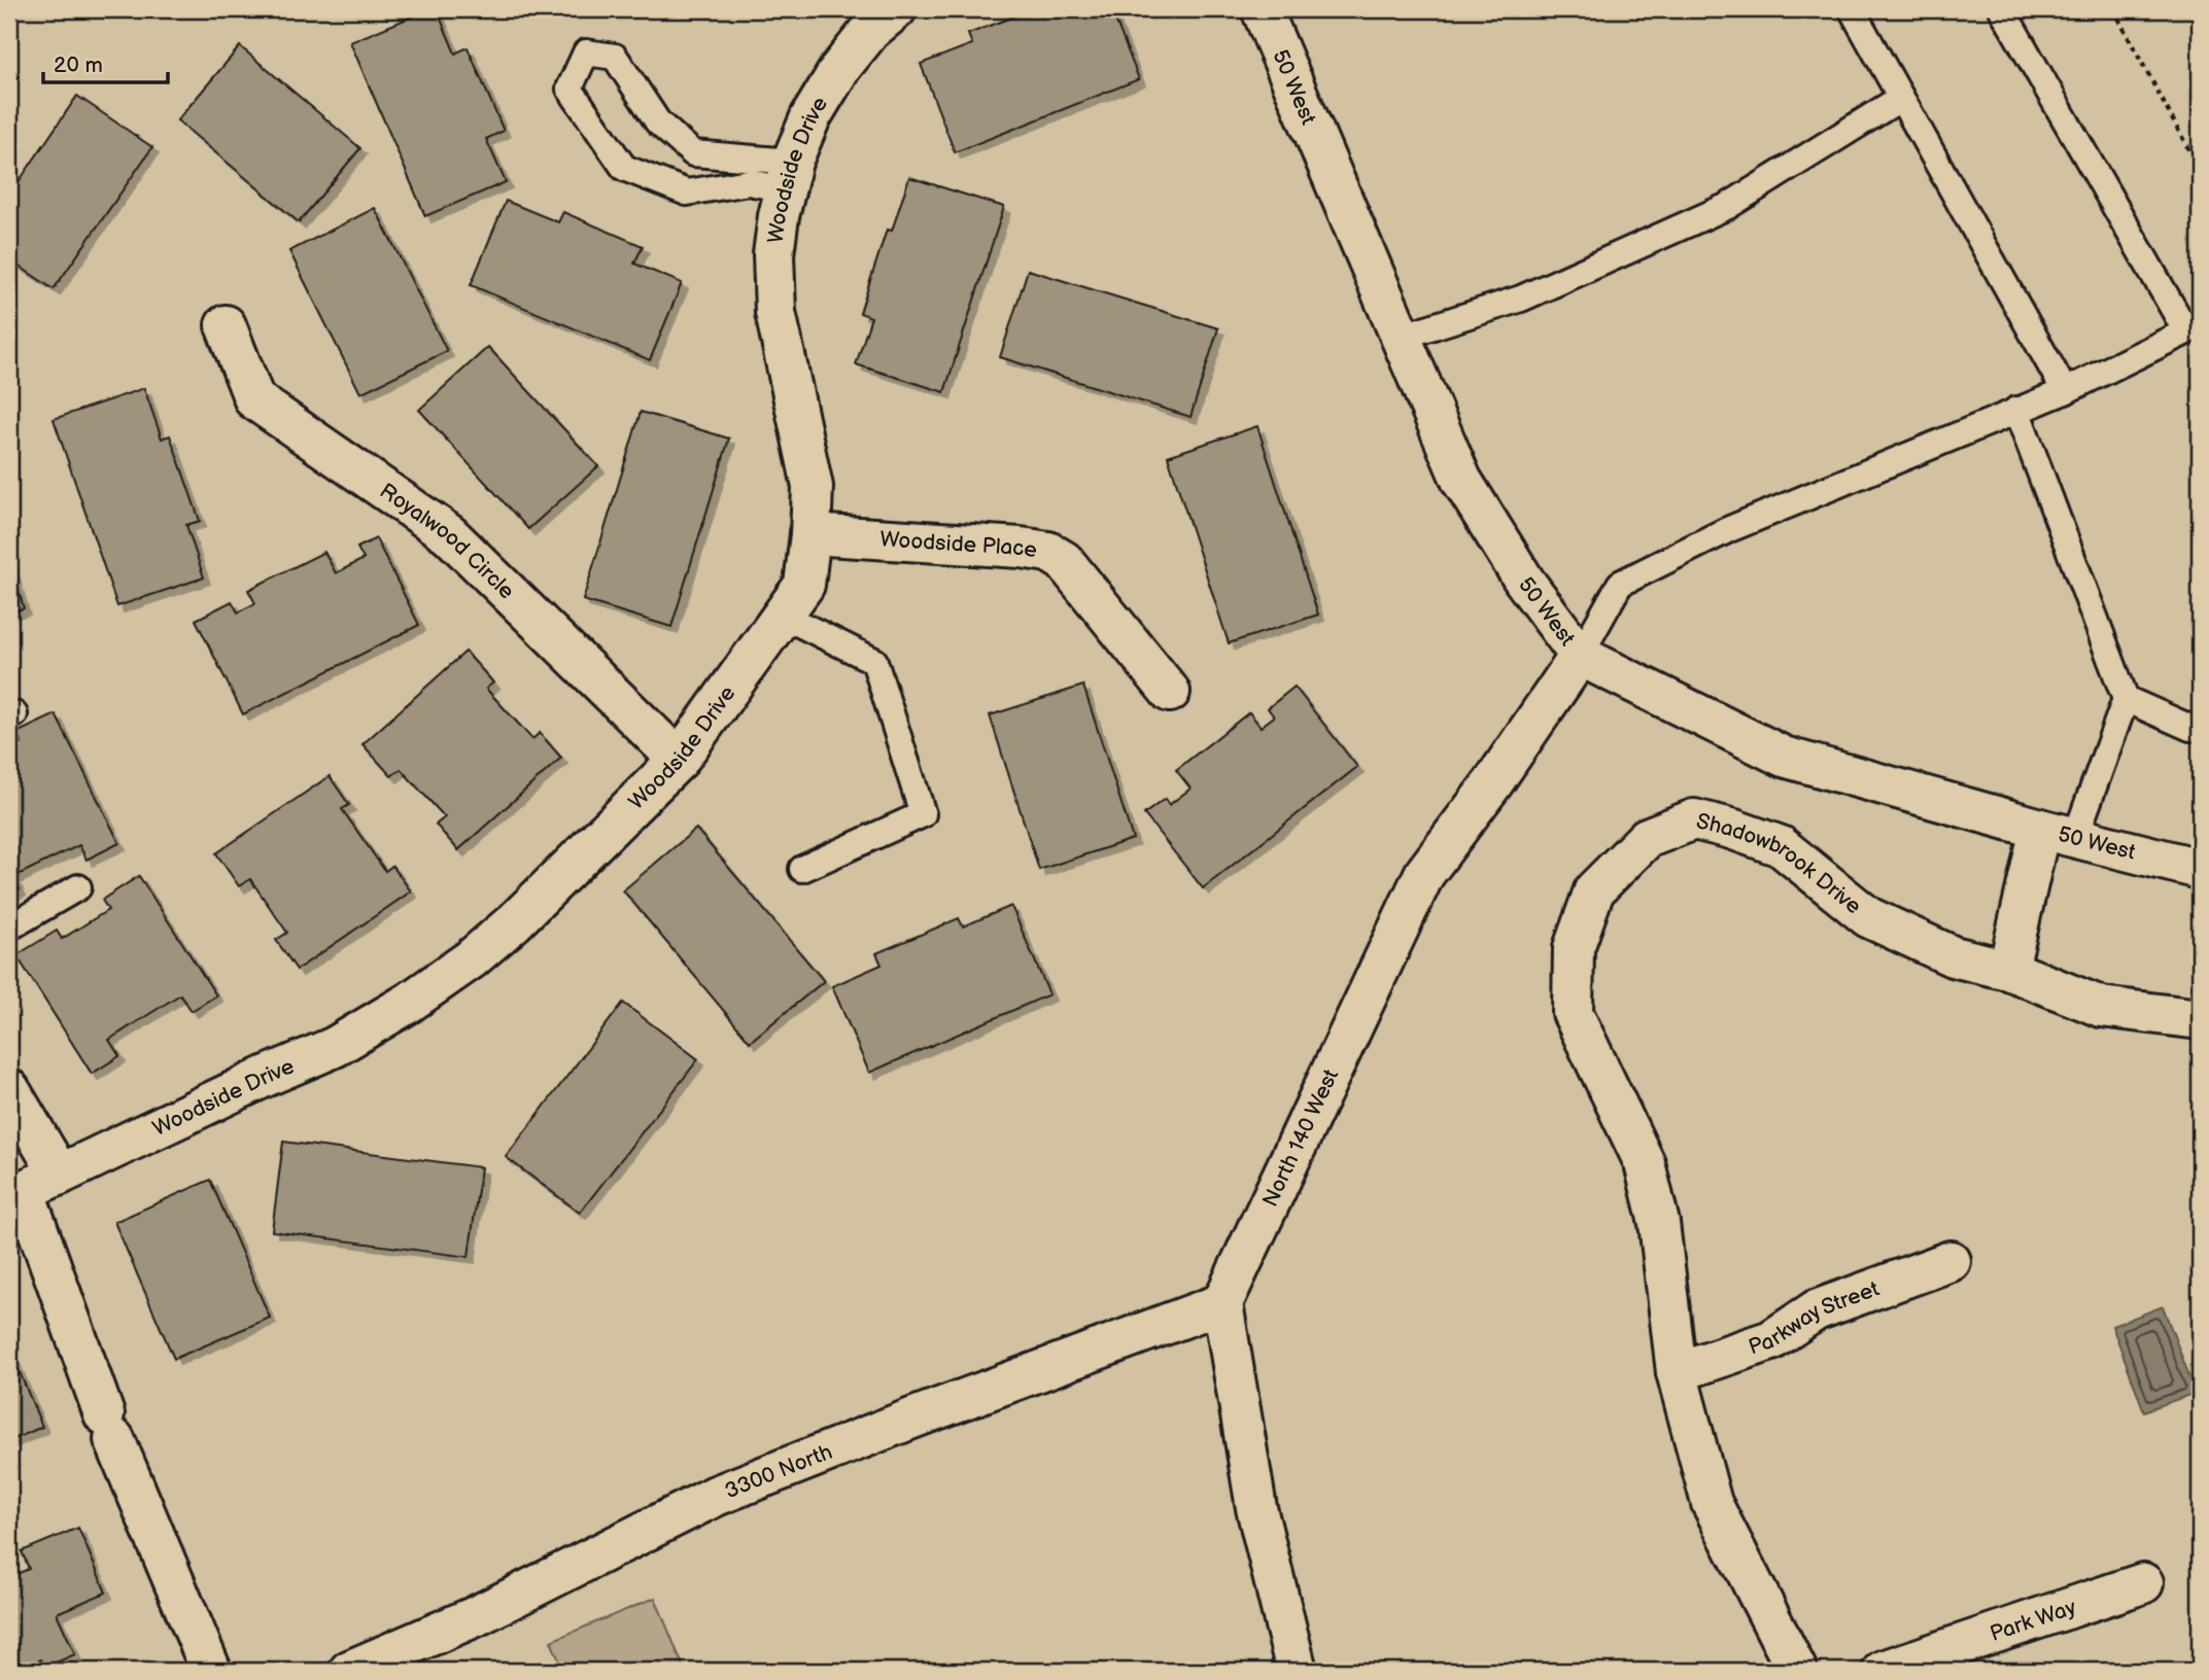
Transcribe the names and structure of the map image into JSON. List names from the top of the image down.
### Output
{
  "streets": {
    "street": [
      "50 West",
      "Woodside Drive",
      "Royalwood Circle",
      "Woodside Place",
      "Shadowbrook Drive",
      "North 140 West",
      "Parkway Street",
      "3300 North",
      "Park Way"
    ]
  },
  "crossings": [
    ["50 West", "North 140 West"],
    ["Woodside Drive", "Royalwood Circle"],
    ["Woodside Drive", "Woodside Place"],
    ["Shadowbrook Drive", "Parkway Street"],
    ["North 140 West", "3300 North"]
  ],
  "scale_bar": "20 m"
}
